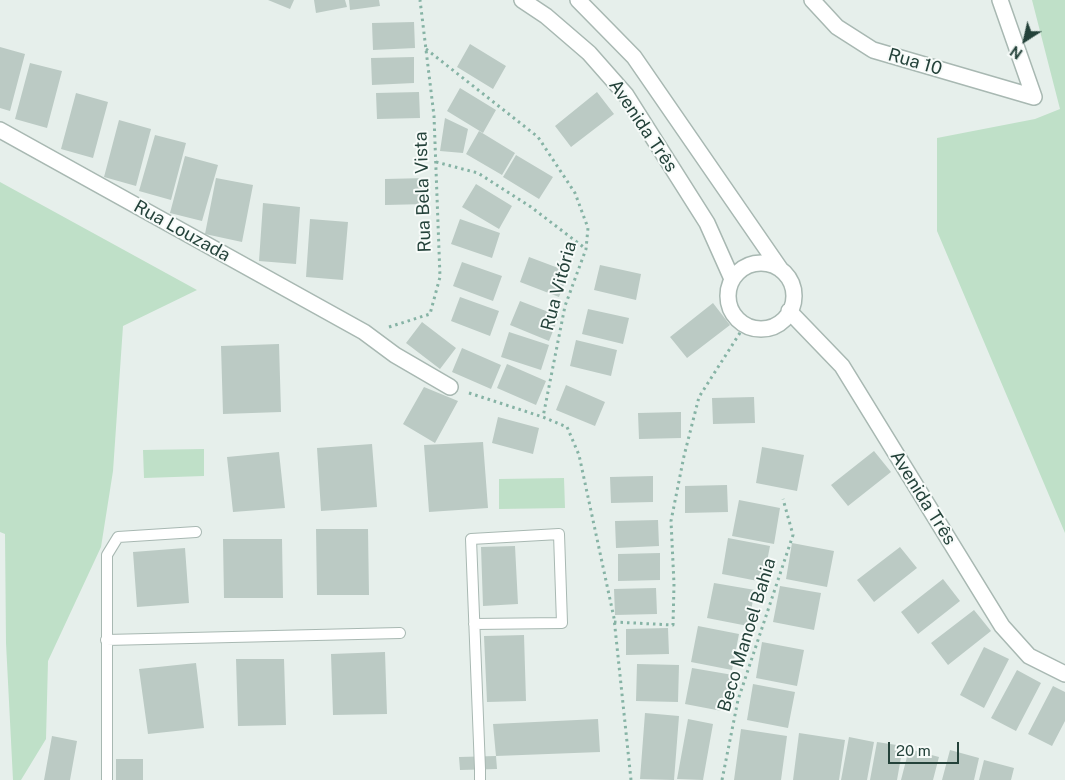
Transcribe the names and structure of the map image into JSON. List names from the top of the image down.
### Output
{
  "streets": {
    "street": ["Rua 10", "Avenida Três", "Rua Louzada"],
    "path": ["Rua Bela Vista", "Rua Vitória", "Beco Manoel Bahia"]
  },
  "crossings": [
    ["Rua Bela Vista", "Rua Louzada"],
    ["Rua Bela Vista", "Rua Vitória"]
  ],
  "scale_bar": "20 m",
  "north": "bottom left"
}
